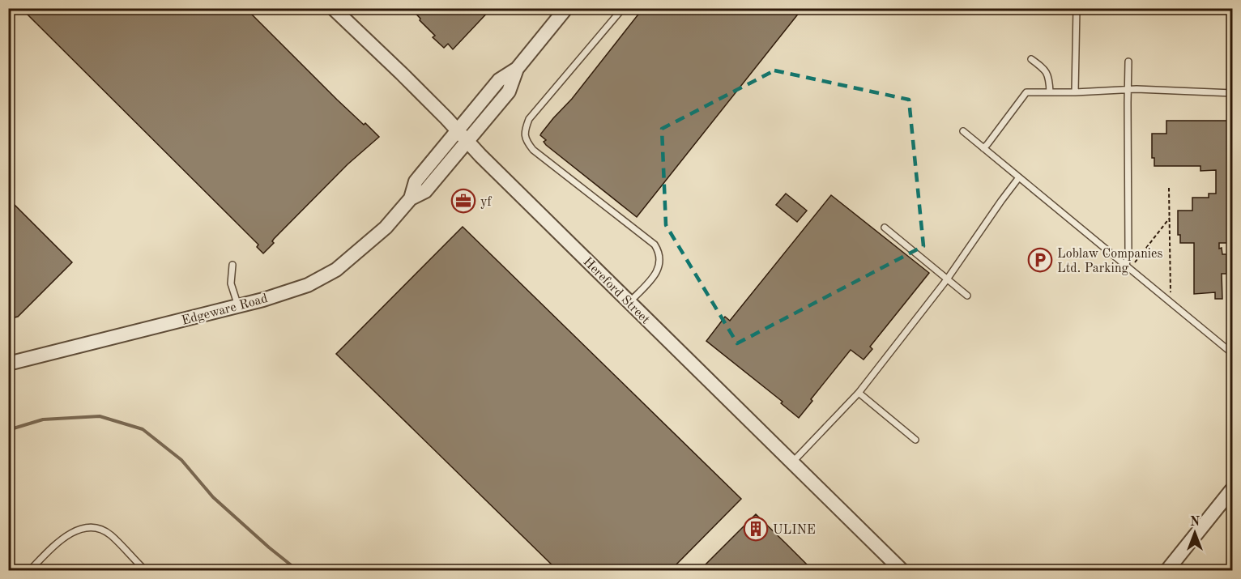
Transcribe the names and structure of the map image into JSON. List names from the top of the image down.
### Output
{
  "streets": {
    "street": ["Hereford Street", "Edgeware Road"]
  },
  "crossings": [
    ["Hereford Street", "Edgeware Road"]
  ],
  "places": {
    "office": ["yf"],
    "parking": ["Loblaw Companies Ltd. Parking"],
    "building": ["ULINE"]
  },
  "north": "top"
}
